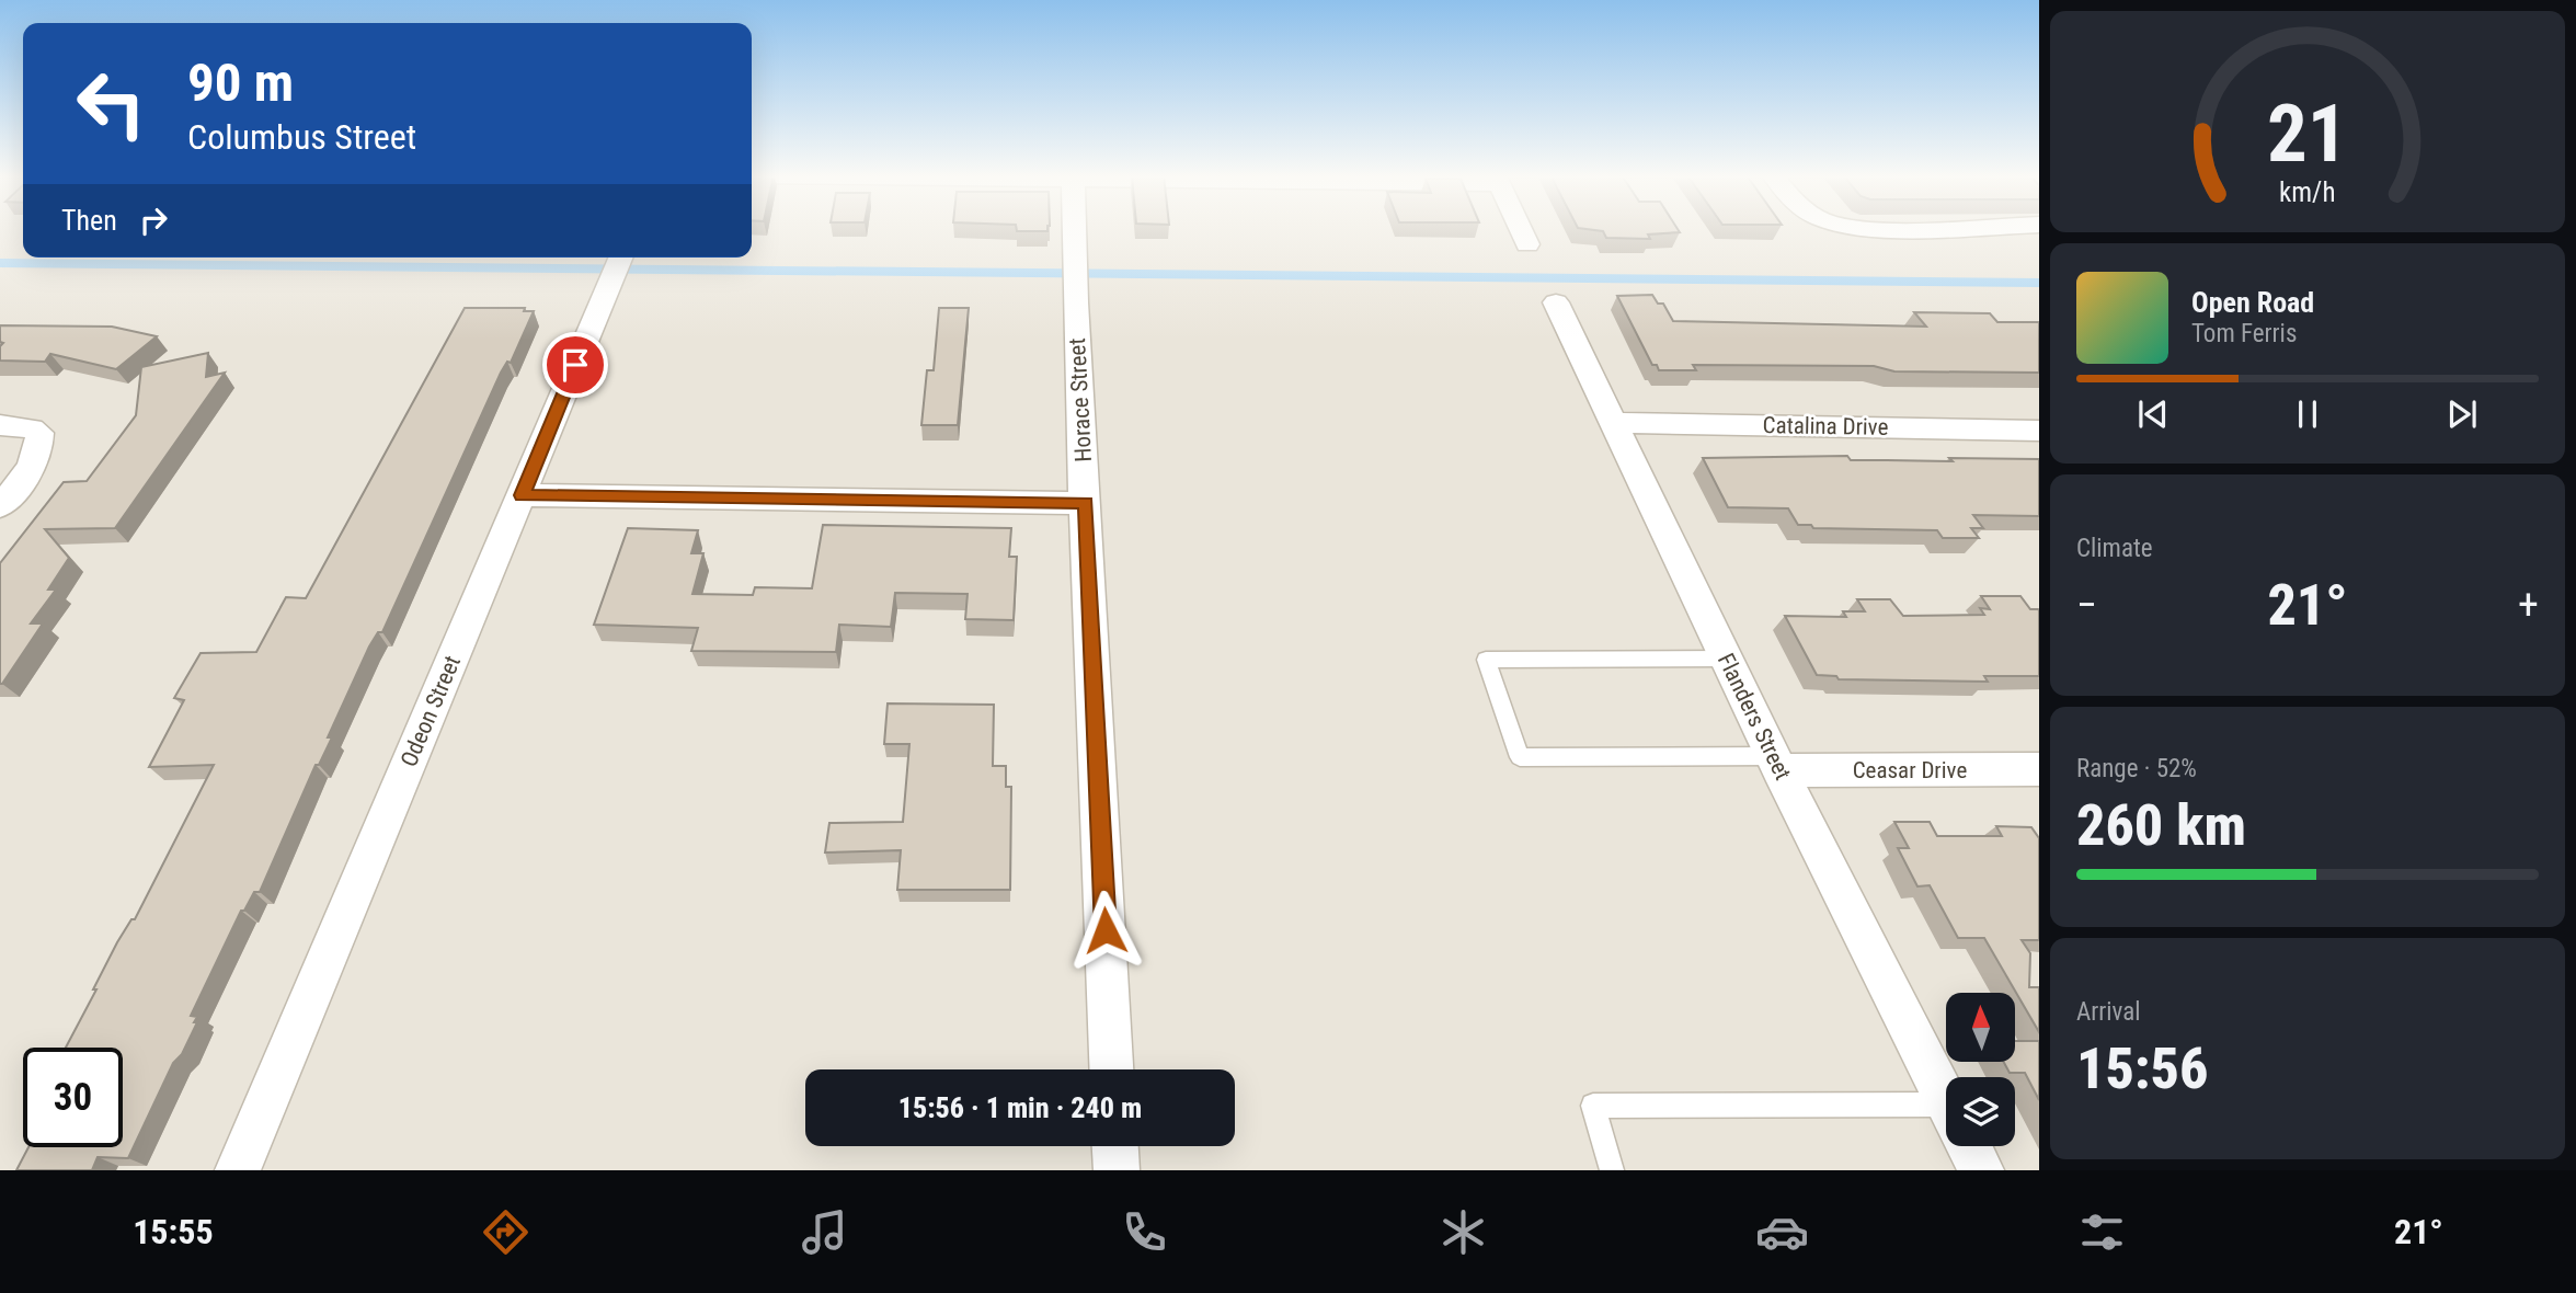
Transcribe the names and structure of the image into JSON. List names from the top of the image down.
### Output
{
  "streets": {
    "street": [
      "Horace Street",
      "Catalina Drive",
      "Odeon Street",
      "Flanders Street",
      "Ceasar Drive"
    ]
  },
  "crossings": [
    ["Catalina Drive", "Flanders Street"],
    ["Flanders Street", "Ceasar Drive"]
  ],
  "north": "top",
  "page": {
    "turn": ["90 m", "Columbus Street"],
    "then": "Then",
    "song": ["Open Road", "Tom Ferris"],
    "tile": [
      "Climate",
      ["Range · 52%", "260 km"],
      ["Arrival", "15:56"]
    ],
    "heat": ["−", "21°", "+"],
    "limit": "30",
    "trip": "15:56 · 1 min · 240 m",
    "tabs": ["15:55", "21°"],
    "gauge": ["21", "km/h"]
  }
}
